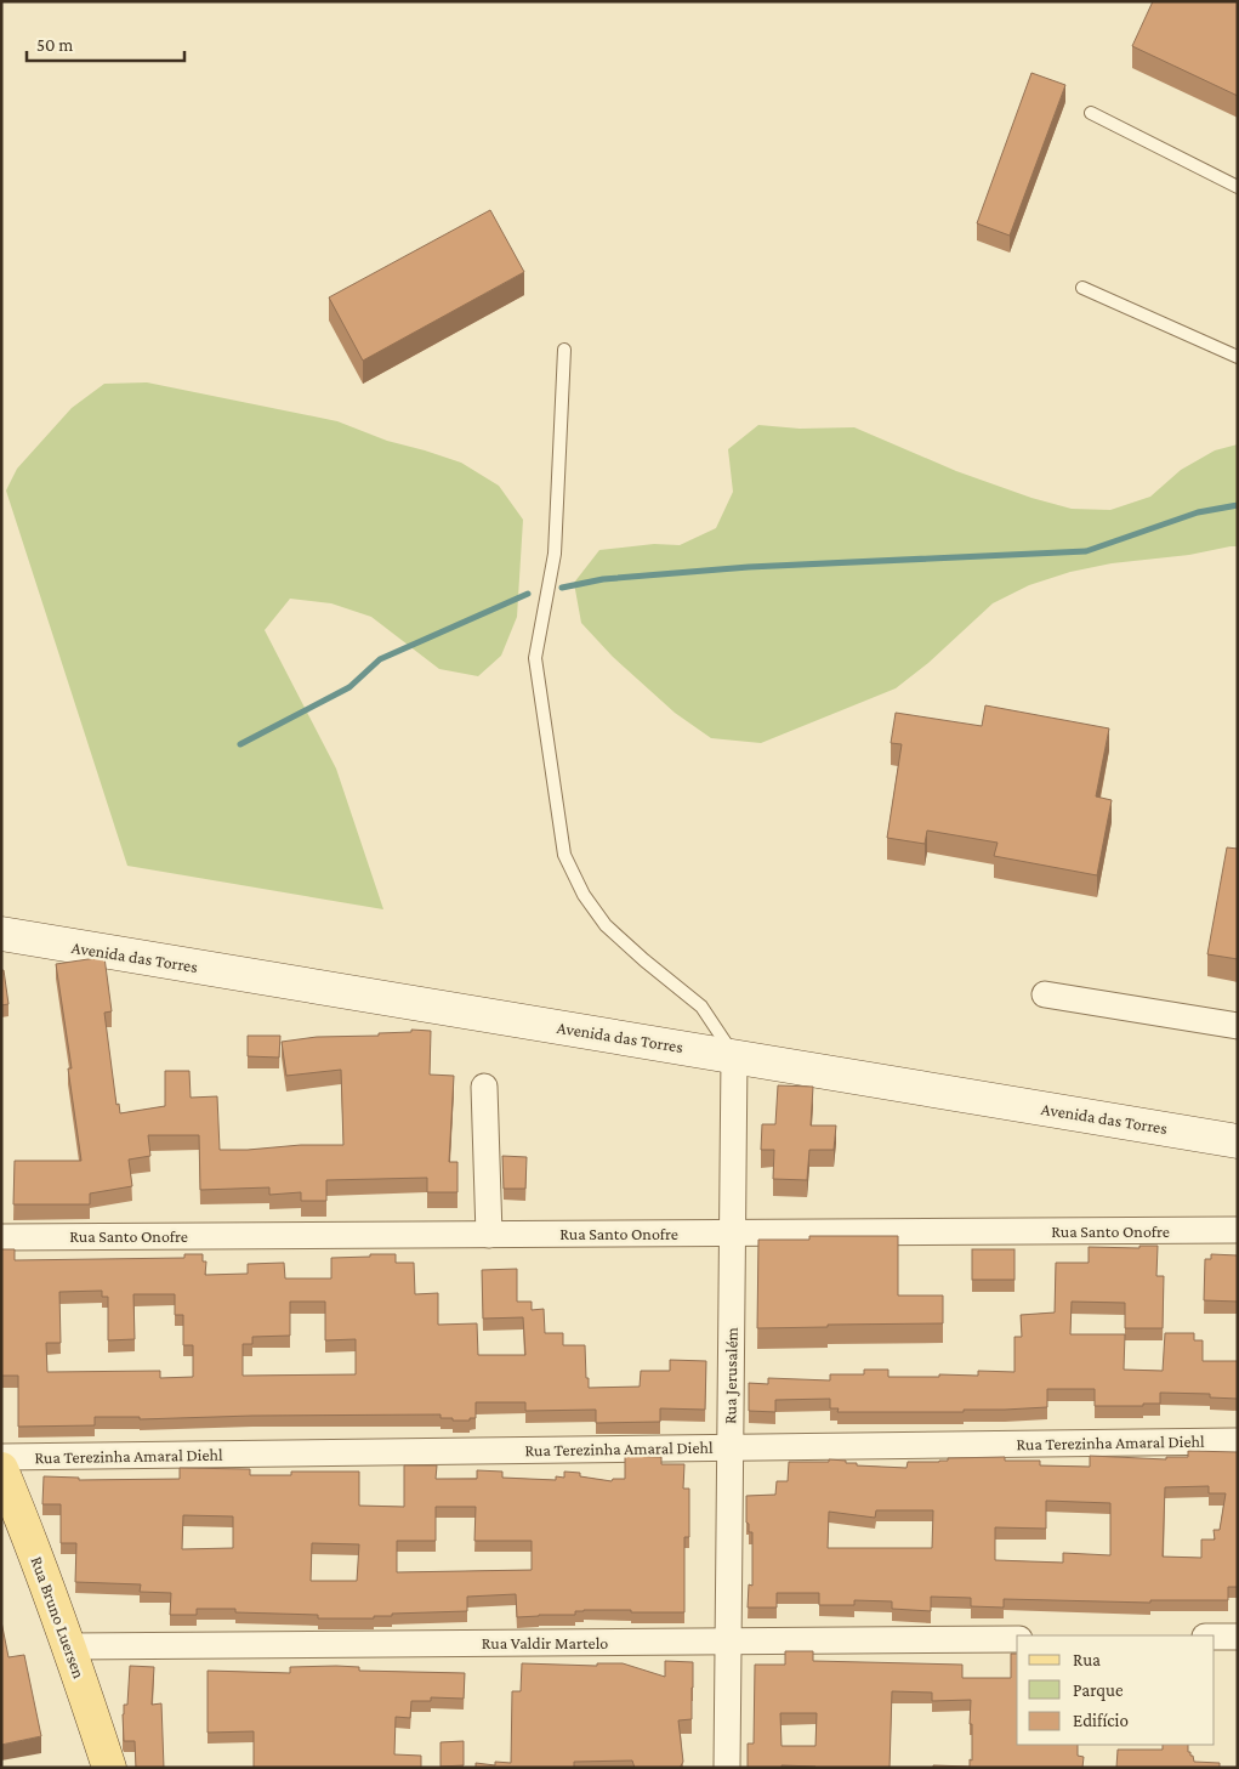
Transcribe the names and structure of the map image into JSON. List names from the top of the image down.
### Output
{
  "streets": {
    "main road": ["Avenida das Torres", "Rua Bruno Luersen"],
    "street": [
      "Rua Santo Onofre",
      "Rua Jerusalém",
      "Rua Terezinha Amaral Diehl",
      "Rua Valdir Martelo"
    ]
  },
  "crossings": [
    ["Avenida das Torres", "Rua Jerusalém"],
    ["Rua Santo Onofre", "Rua Jerusalém"],
    ["Rua Jerusalém", "Rua Terezinha Amaral Diehl"],
    ["Rua Jerusalém", "Rua Valdir Martelo"],
    ["Rua Bruno Luersen", "Rua Valdir Martelo"]
  ],
  "legend": ["Rua", "Parque", "Edifício"],
  "scale_bar": "50 m"
}
